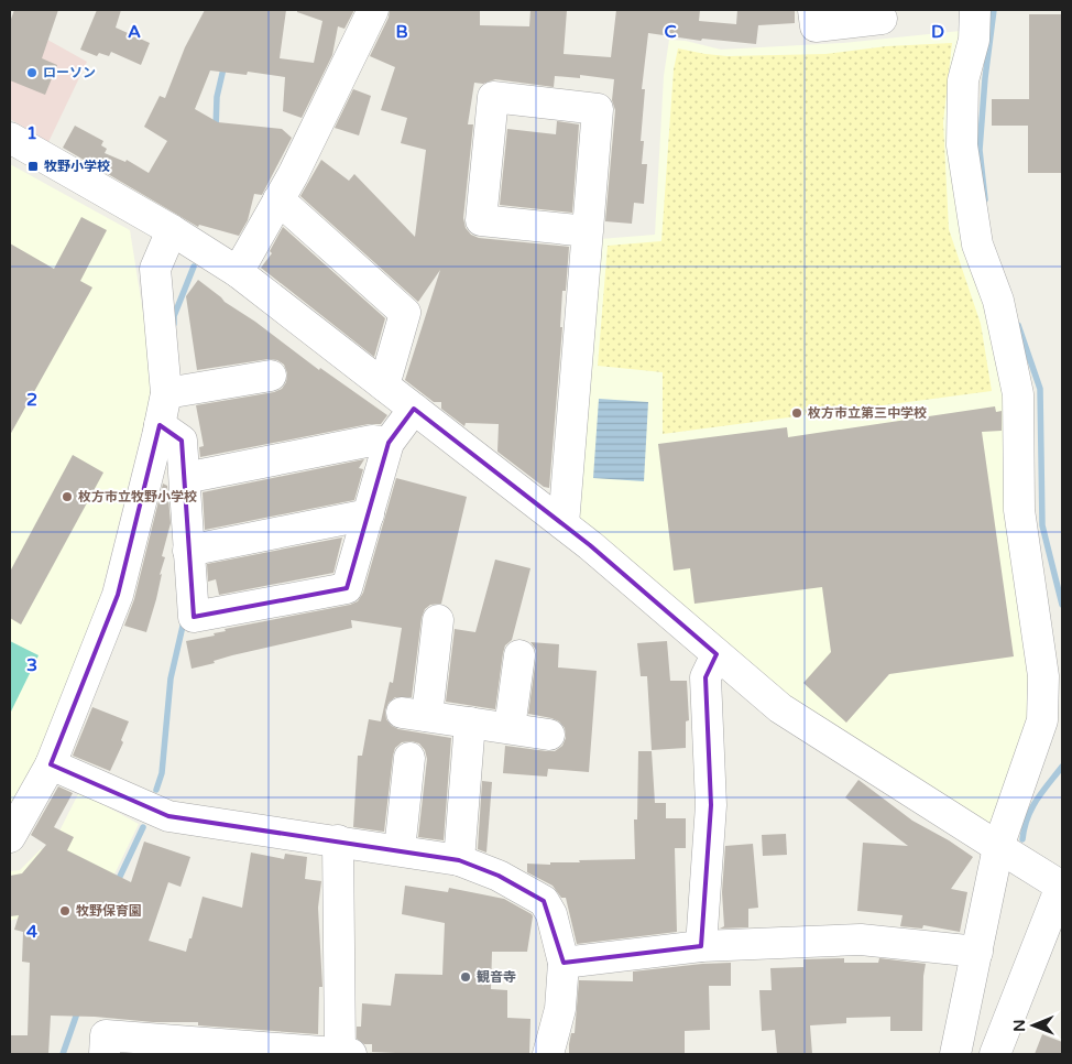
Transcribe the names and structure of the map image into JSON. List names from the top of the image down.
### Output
{
  "places": {
    "other": [
      "ローソン",
      "枚方市立第三中学校",
      "枚方市立牧野小学校",
      "牧野保育園",
      "観音寺"
    ],
    "transit": ["牧野小学校"]
  },
  "north": "left",
  "grid": {
    "columns": [
      "A",
      "B",
      "C",
      "D"
    ],
    "rows": [
      "1",
      "2",
      "3",
      "4"
    ]
  }
}
